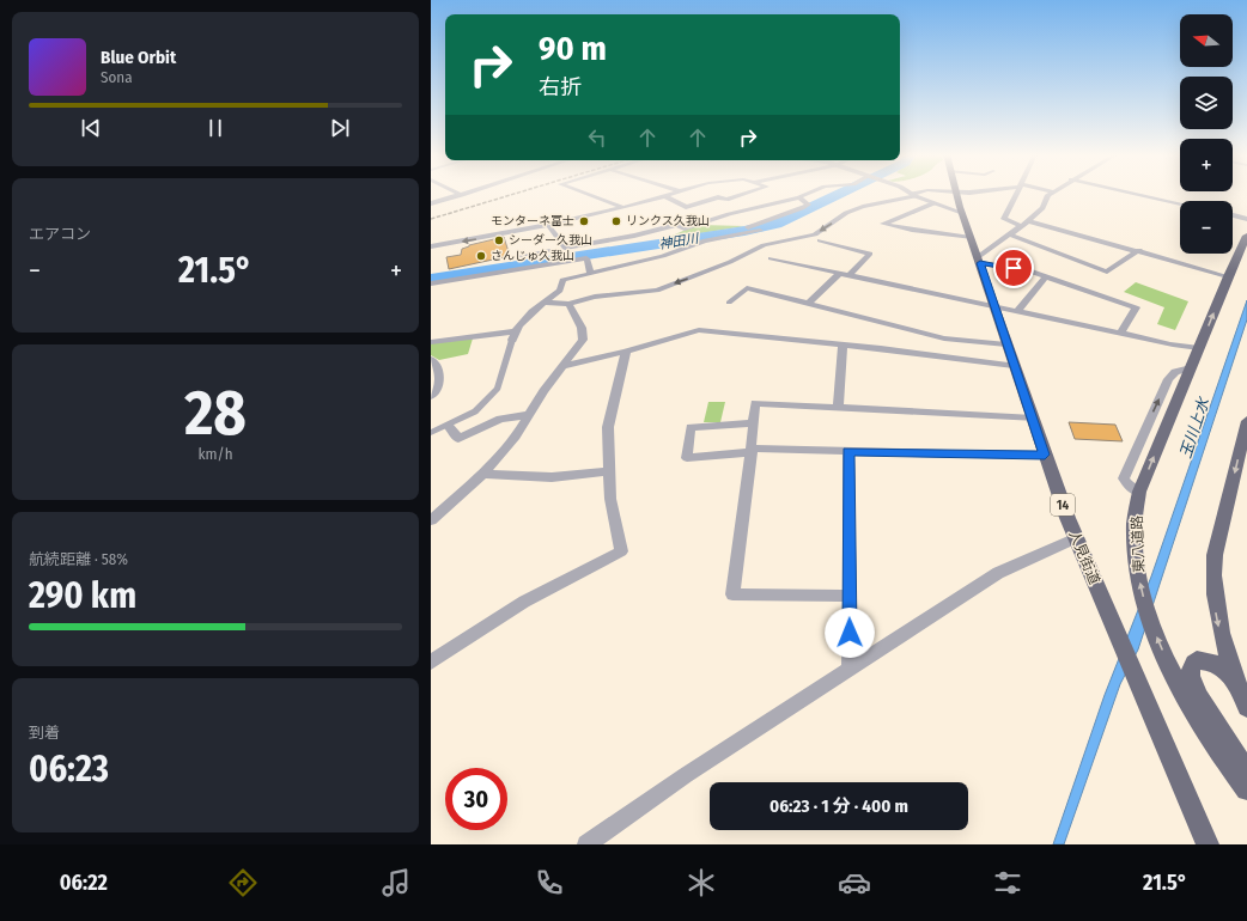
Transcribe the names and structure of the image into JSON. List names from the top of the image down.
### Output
{
  "streets": {
    "main road": ["14", "東八道路", "人見街道"]
  },
  "water": ["神田川", "玉川上水"],
  "places": [
    "モンターネ富士",
    "リンクス久我山",
    "シーダー久我山",
    "さんじゅ久我山"
  ],
  "north": "left",
  "page": {
    "map_buttons": ["+", "−"],
    "turn": ["90 m", "右折"],
    "song": ["Blue Orbit", "Sona"],
    "tile": [
      "エアコン",
      ["28", "km/h"],
      ["航続距離 · 58%", "290 km"],
      ["到着", "06:23"]
    ],
    "heat": ["−", "21.5°", "+"],
    "limit": "30",
    "trip": "06:23 · 1 分 · 400 m",
    "tabs": ["06:22", "21.5°"]
  }
}
